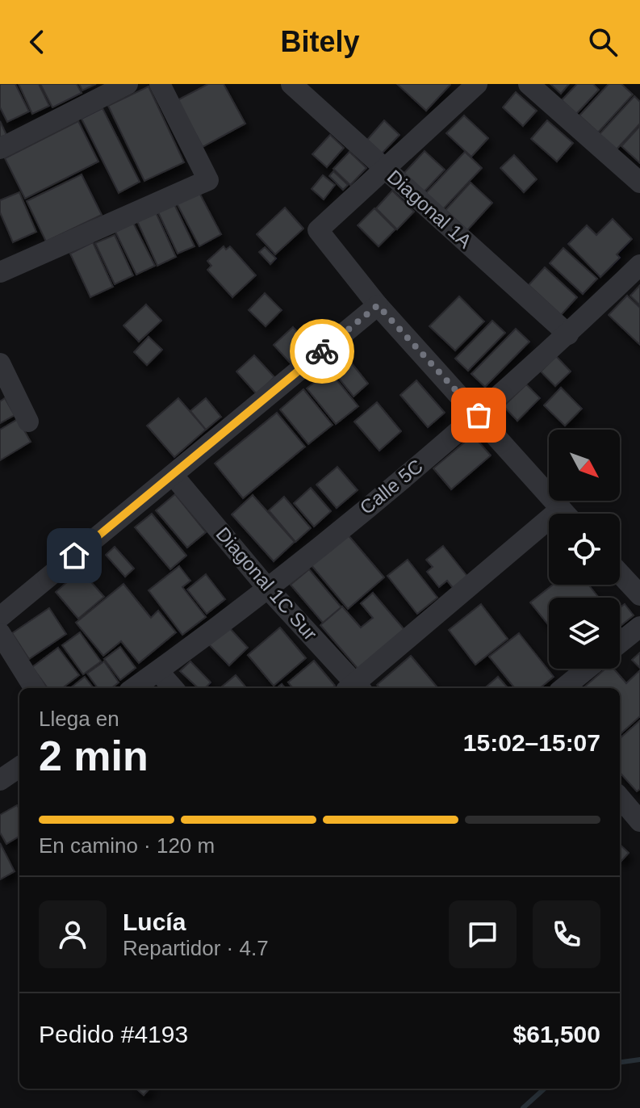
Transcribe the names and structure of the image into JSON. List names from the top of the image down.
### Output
{
  "streets": {
    "street": ["Diagonal 1A", "Calle 5C", "Diagonal 1C Sur"]
  },
  "crossings": [
    ["Diagonal 1A", "Calle 5C"],
    ["Calle 5C", "Diagonal 1C Sur"]
  ],
  "north": "bottom right",
  "page": {
    "header": "Bitely",
    "heading": ["2 min", "Llega en", "15:02–15:07"],
    "panel": [
      "Lucía",
      "Repartidor · 4.7",
      "Pedido #4193",
      "$61,500"
    ],
    "bar": "En camino · 120 m"
  }
}
